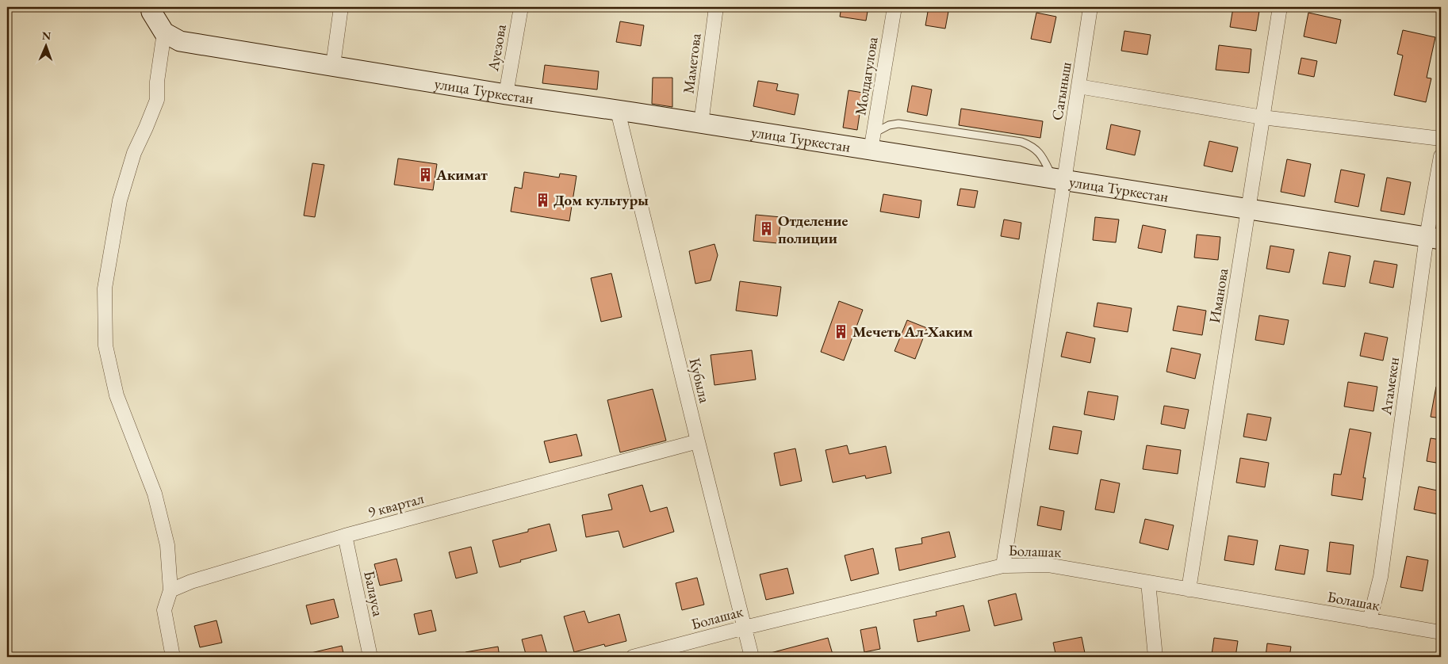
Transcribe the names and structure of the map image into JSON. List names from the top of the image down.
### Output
{
  "streets": {
    "street": [
      "Ауезова",
      "Маметова",
      "Молдагулова",
      "улица Туркестан",
      "Сагыныш",
      "Иманова",
      "Кубыла",
      "Атамекен",
      "9 квартал",
      "Болашак",
      "Балауса"
    ]
  },
  "crossings": [
    ["Ауезова", "улица Туркестан"],
    ["Маметова", "улица Туркестан"],
    ["Молдагулова", "улица Туркестан"],
    ["улица Туркестан", "Сагыныш"],
    ["улица Туркестан", "Иманова"],
    ["улица Туркестан", "Кубыла"],
    ["улица Туркестан", "Атамекен"],
    ["Сагыныш", "Болашак"],
    ["Иманова", "Болашак"],
    ["Кубыла", "9 квартал"],
    ["Кубыла", "Болашак"],
    ["Атамекен", "Болашак"],
    ["9 квартал", "Балауса"]
  ],
  "places": {
    "building": [
      "Акимат",
      "Дом культуры",
      "Отделение полиции",
      "Мечеть Ал-Хаким"
    ]
  },
  "north": "top"
}
